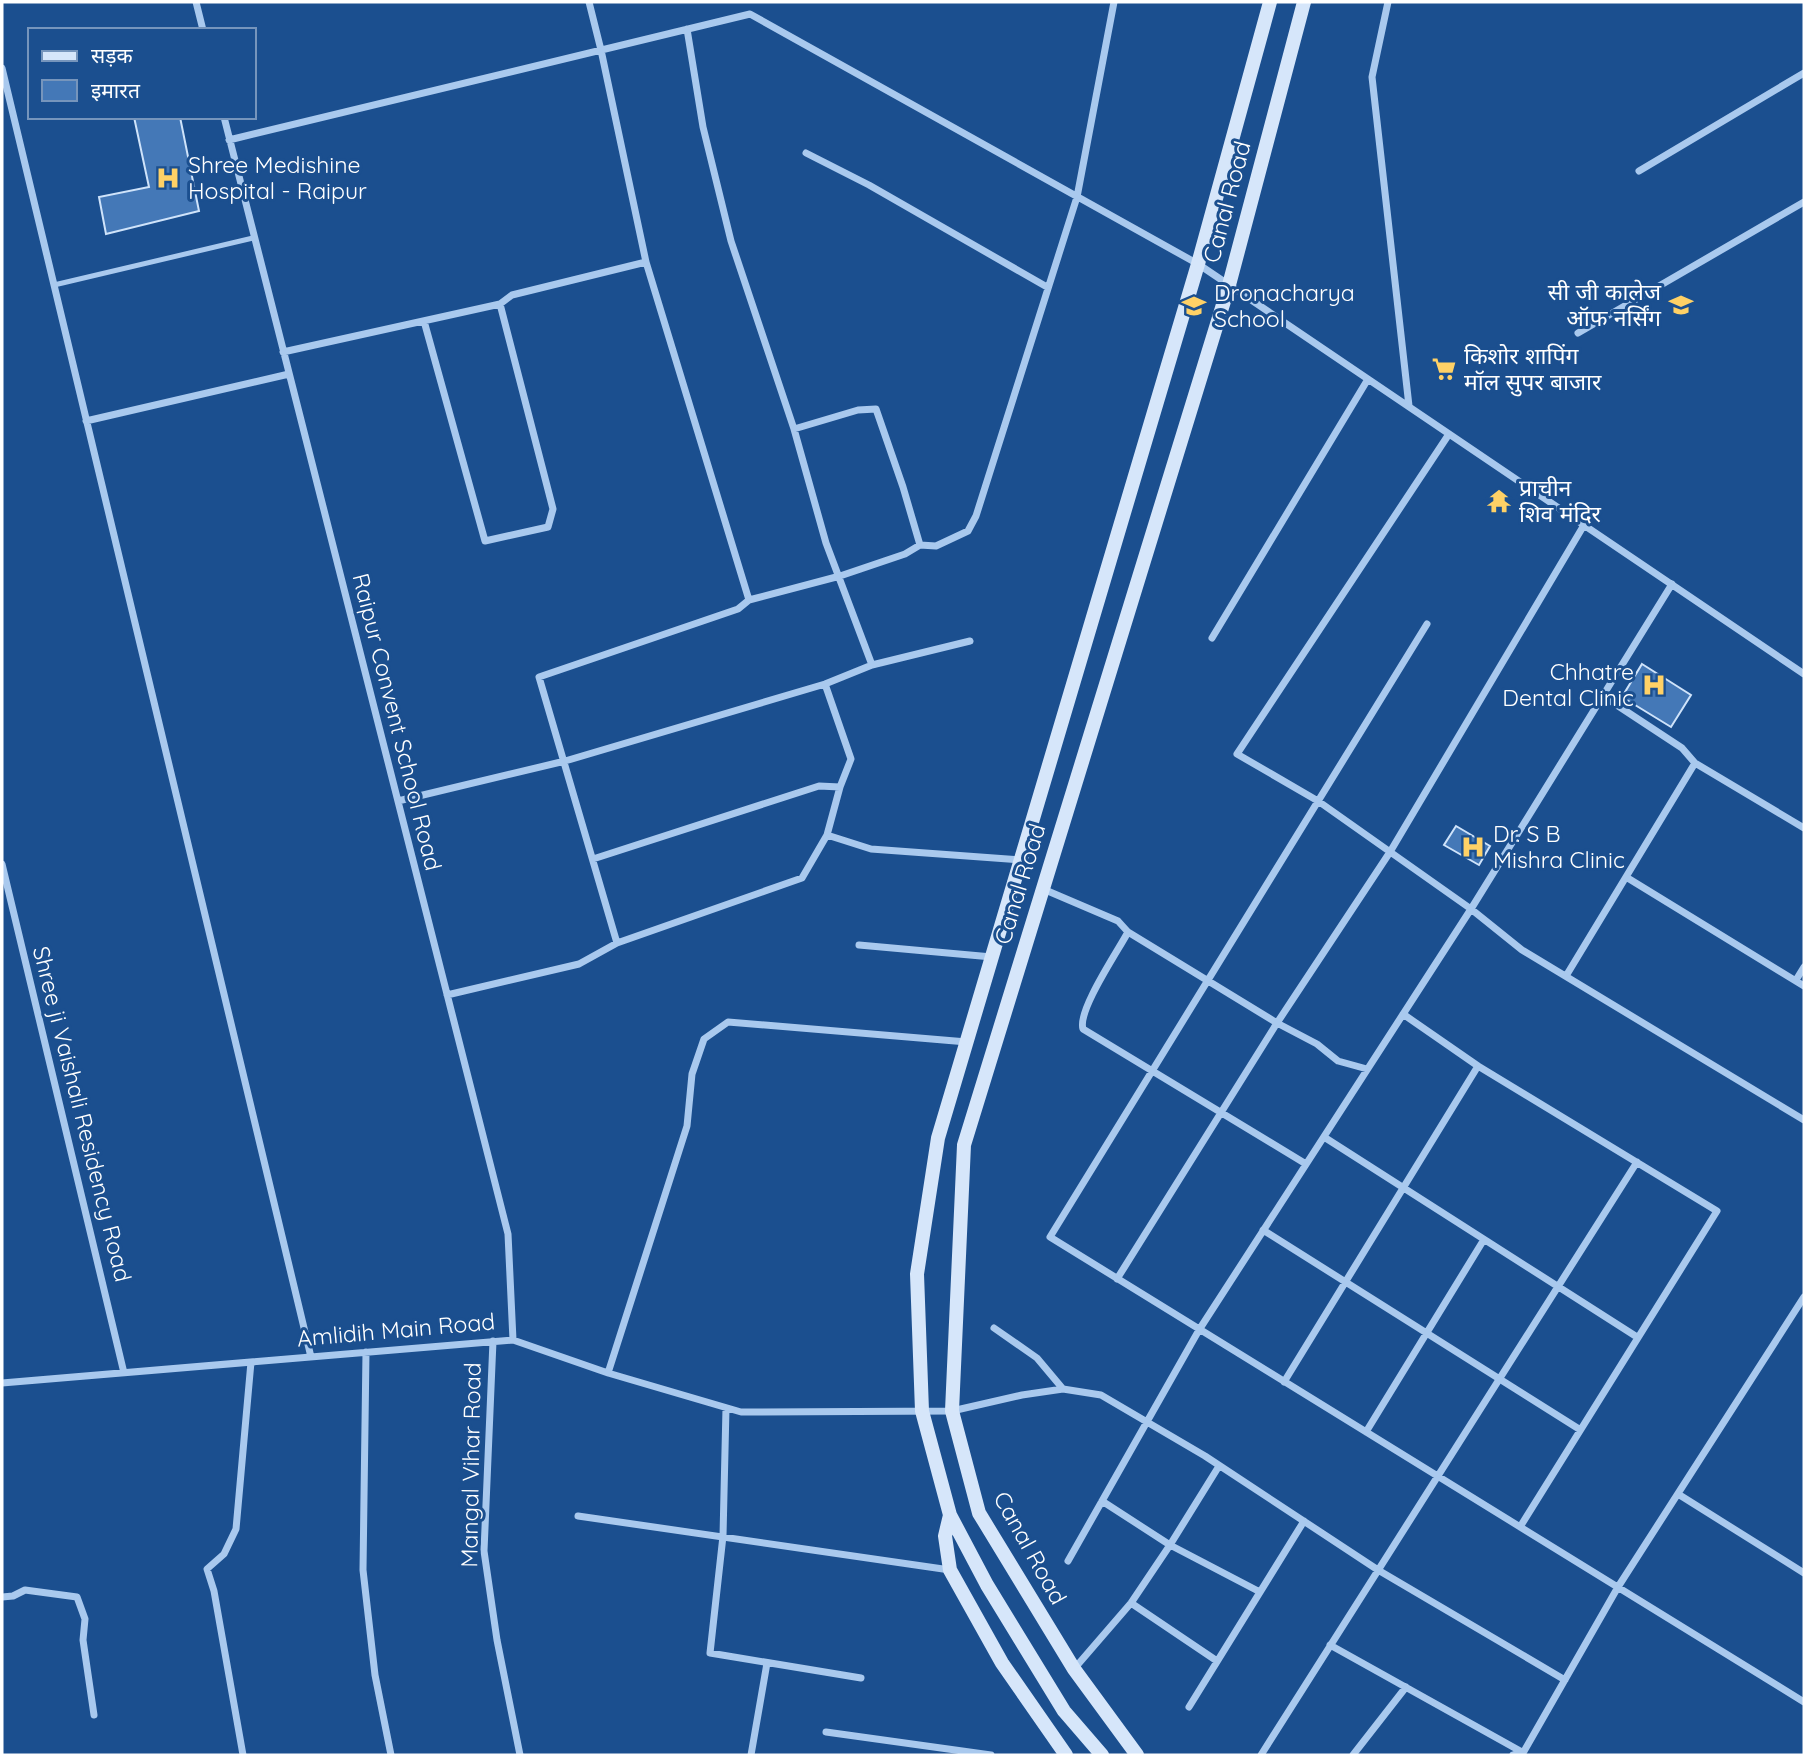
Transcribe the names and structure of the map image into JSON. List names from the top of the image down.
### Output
{
  "streets": {
    "main road": ["Canal Road"],
    "street": [
      "Raipur Convent School Road",
      "Shree ji Vaishali Residency Road",
      "Amlidih Main Road",
      "Mangal Vihar Road"
    ]
  },
  "crossings": [
    ["Canal Road", "Amlidih Main Road"],
    ["Raipur Convent School Road", "Amlidih Main Road"],
    ["Shree ji Vaishali Residency Road", "Amlidih Main Road"],
    ["Amlidih Main Road", "Mangal Vihar Road"]
  ],
  "places": {
    "hospital": ["Shree Medishine Hospital - Raipur", "Chhatre Dental Clinic", "Dr. S B Mishra Clinic"],
    "school or university": ["सी जी कालेज ऑफ नर्सिंग", "Dronacharya School"],
    "supermarket": ["किशोर शापिंग मॉल सुपर बाजार"],
    "temple": ["प्राचीन शिव मंदिर"]
  },
  "legend": ["सड़क", "इमारत"]
}
